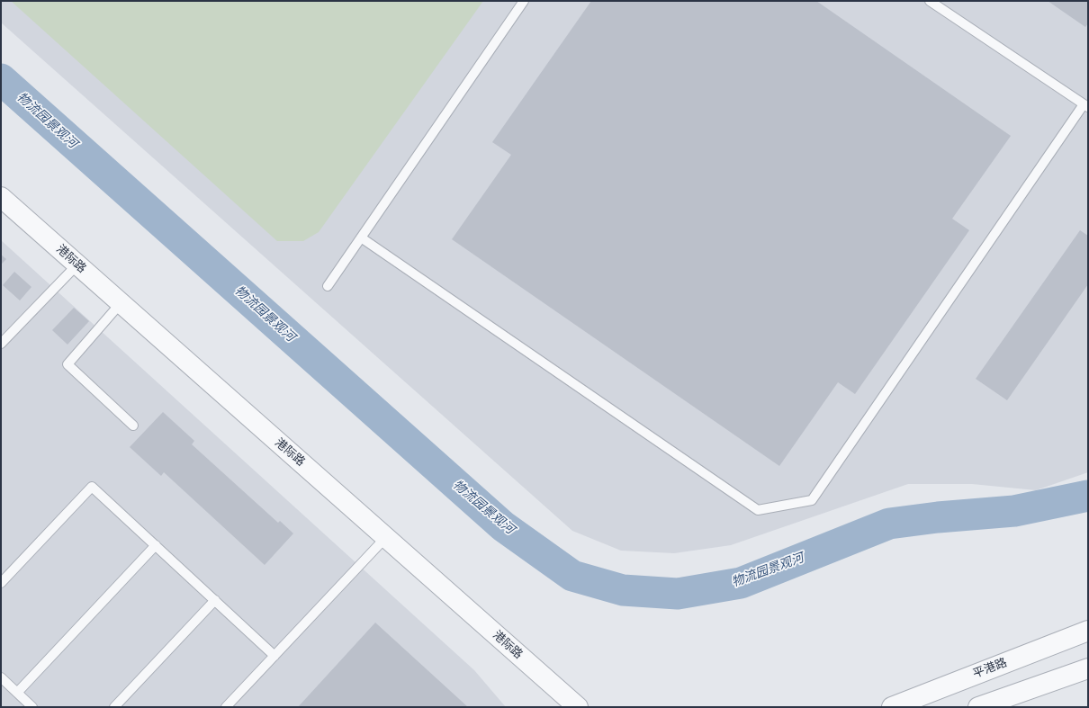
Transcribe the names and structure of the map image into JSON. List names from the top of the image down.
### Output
{
  "streets": {
    "street": ["港际路", "平港路"]
  },
  "water": ["物流园景观河"]
}
